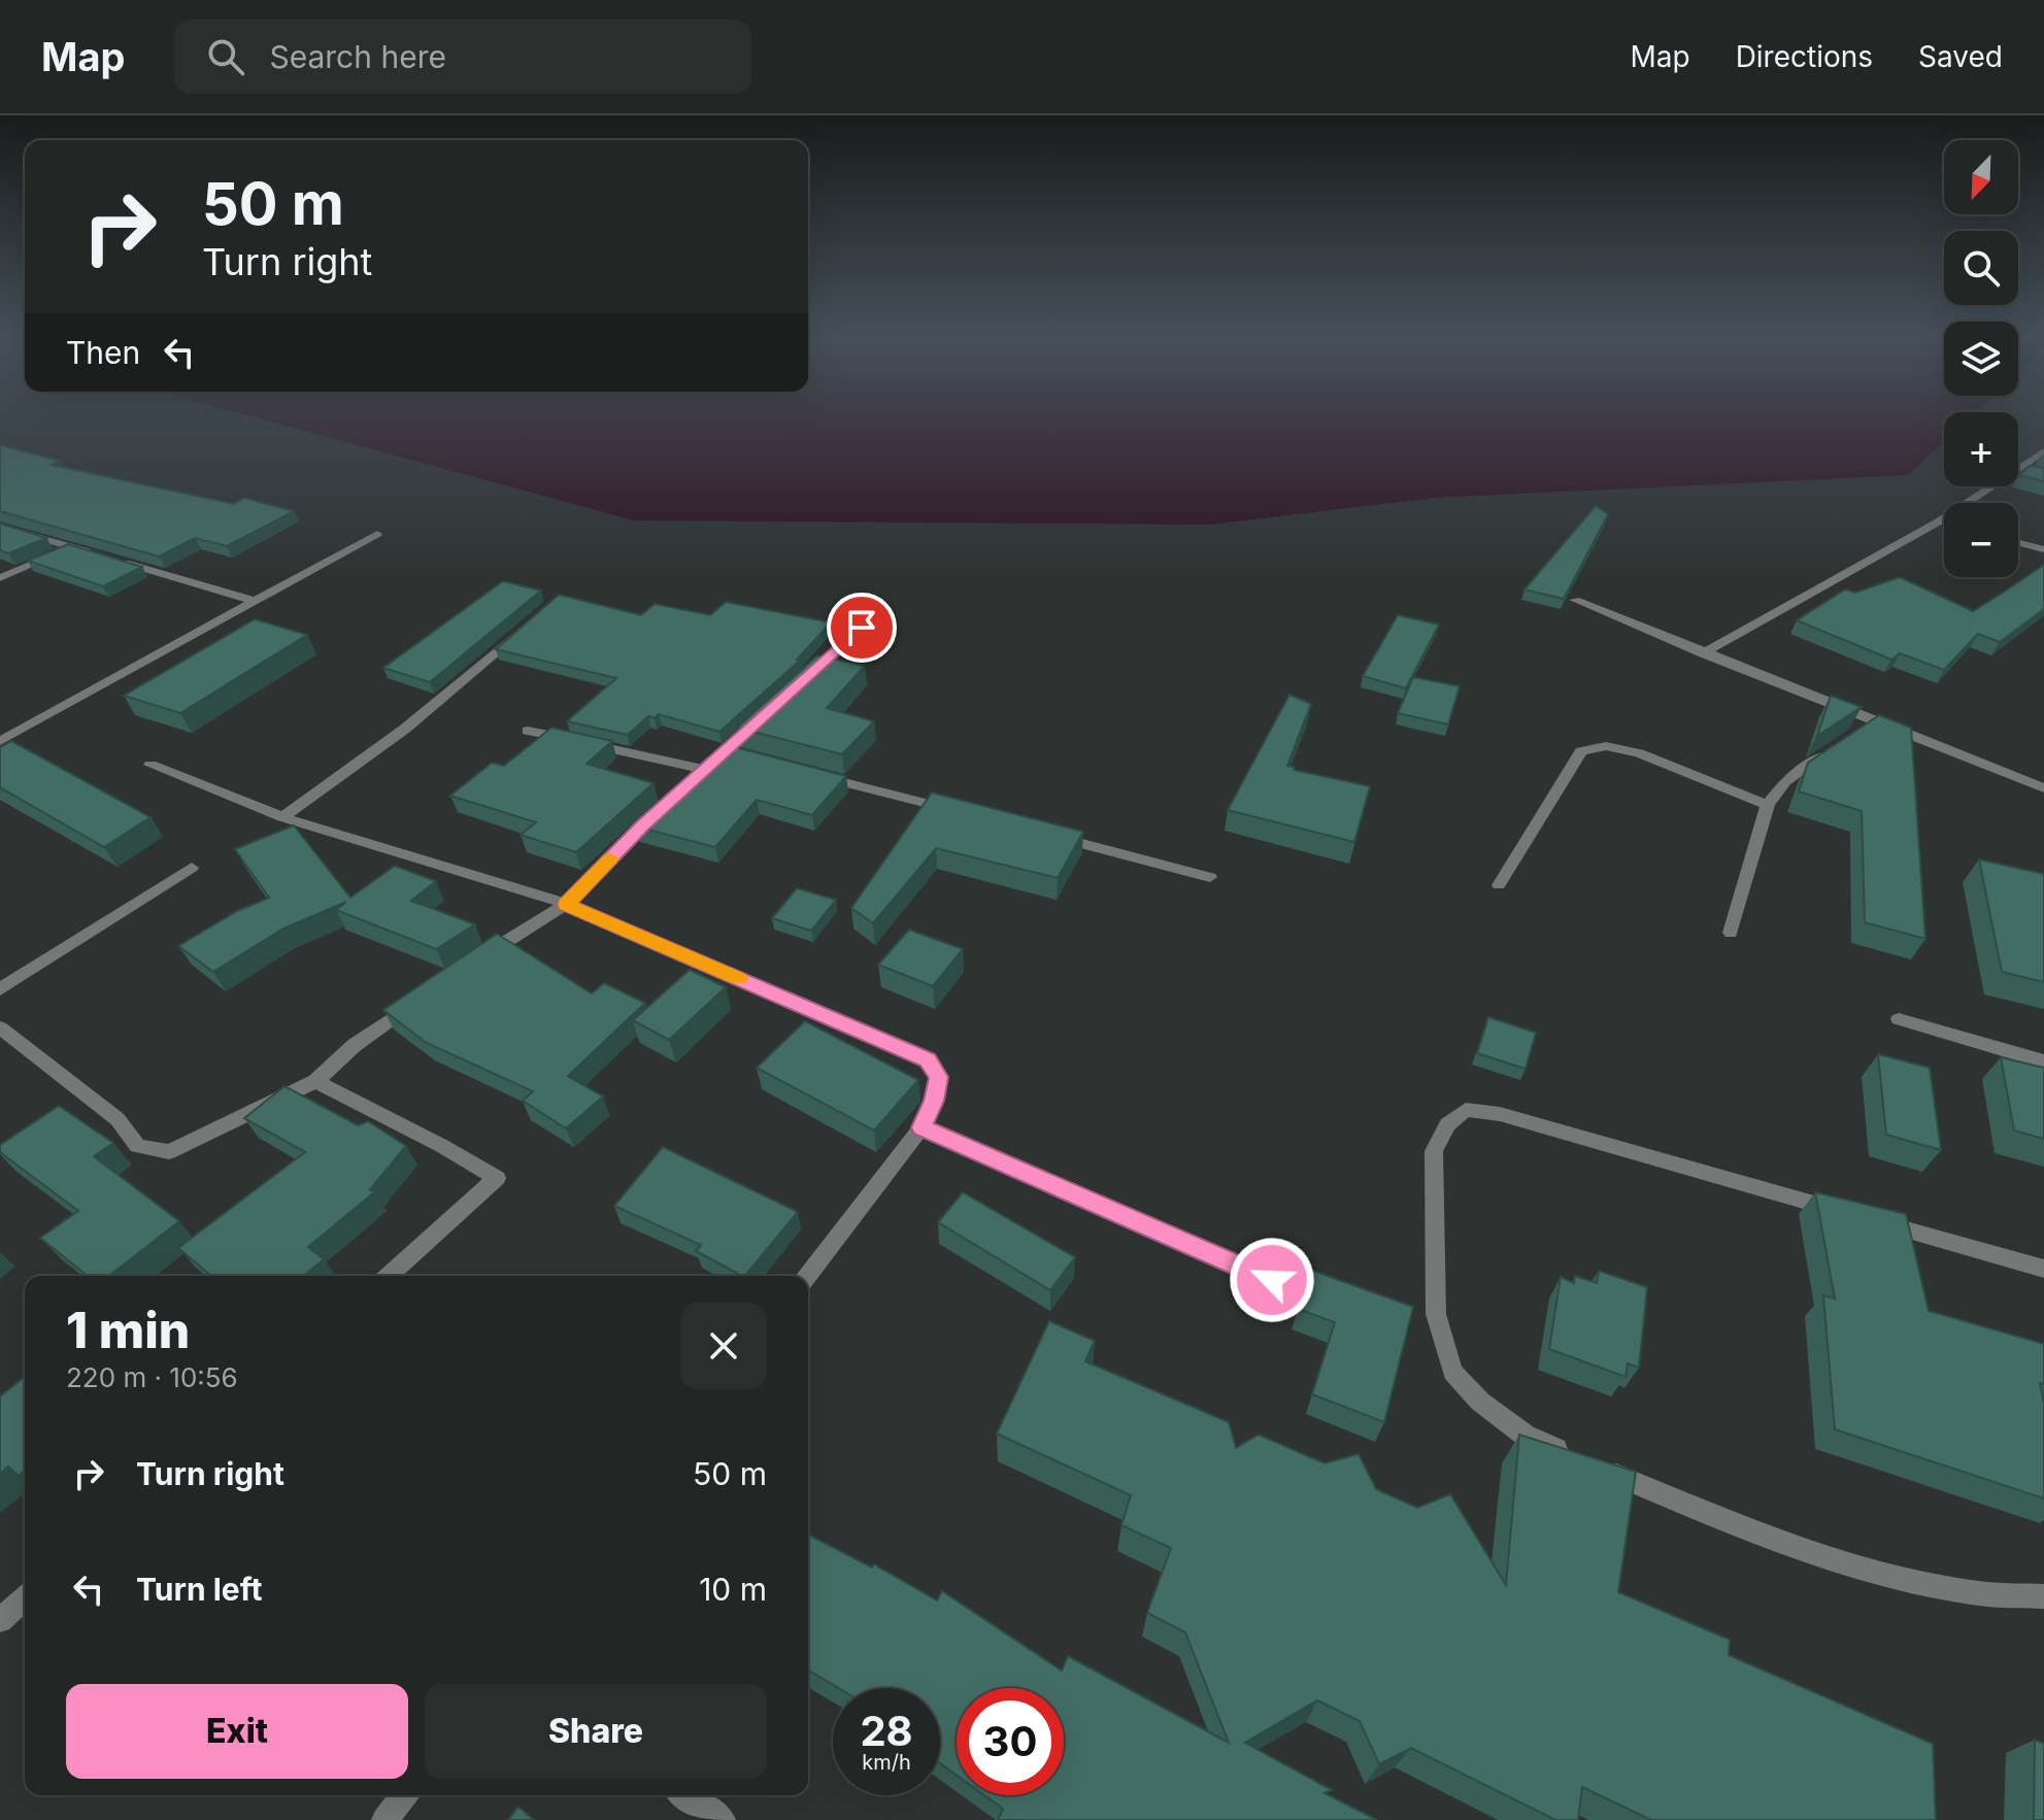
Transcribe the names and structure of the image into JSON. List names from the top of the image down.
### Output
{
  "north": "bottom left",
  "page": {
    "header": "Map",
    "search": "Search here",
    "nav": ["Map", "Directions", "Saved"],
    "map_buttons": ["+", "−"],
    "turn": ["50 m", "Turn right"],
    "then": "Then",
    "heading": ["1 min", "220 m · 10:56"],
    "list": [
      {
        "name": "Turn right",
        "value": "50 m"
      },
      {
        "name": "Turn left",
        "value": "10 m"
      }
    ],
    "buttons": ["Exit", "Share"],
    "speed": "28 km/h",
    "limit": "30"
  }
}
